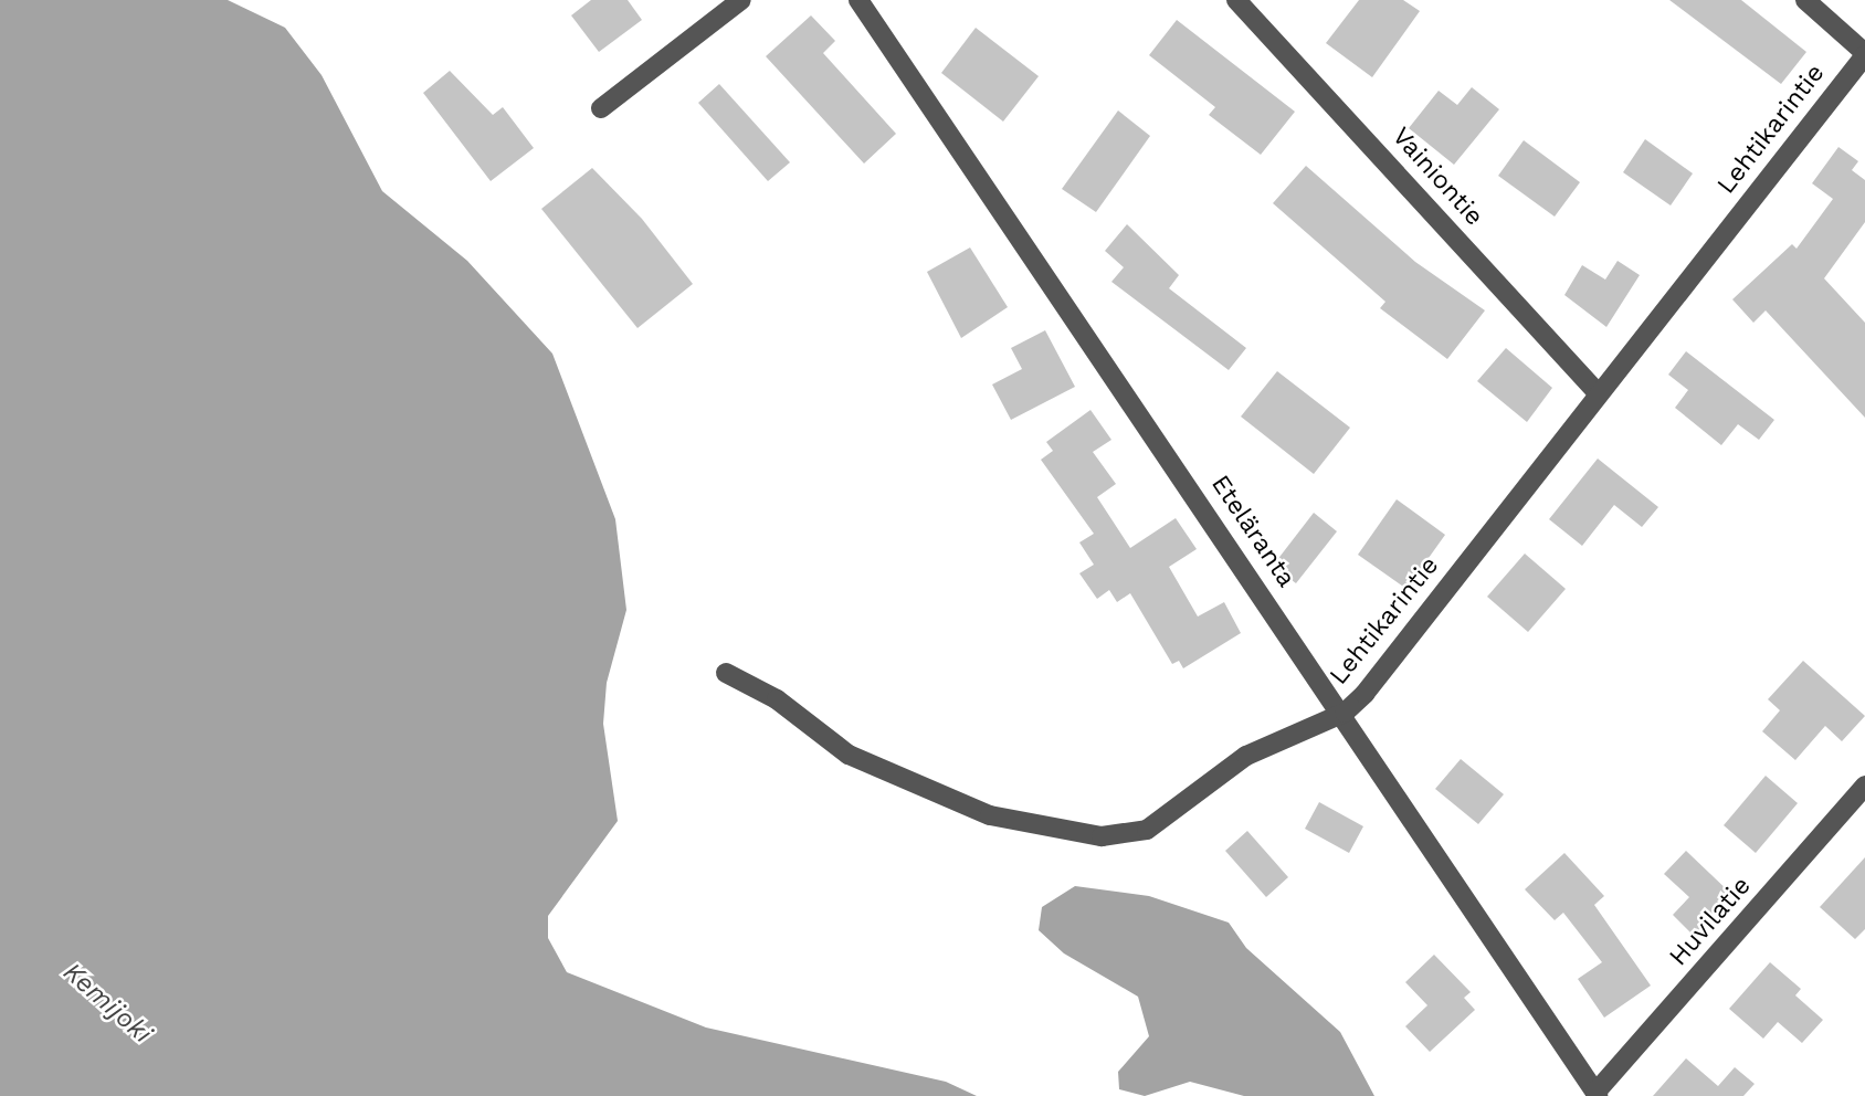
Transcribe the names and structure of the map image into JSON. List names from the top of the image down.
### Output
{
  "streets": {
    "street": [
      "Lehtikarintie",
      "Vainiontie",
      "Eteläranta",
      "Huvilatie"
    ]
  },
  "crossings": [
    ["Lehtikarintie", "Vainiontie"],
    ["Lehtikarintie", "Eteläranta"],
    ["Eteläranta", "Huvilatie"]
  ],
  "water": ["Kemijoki"]
}
